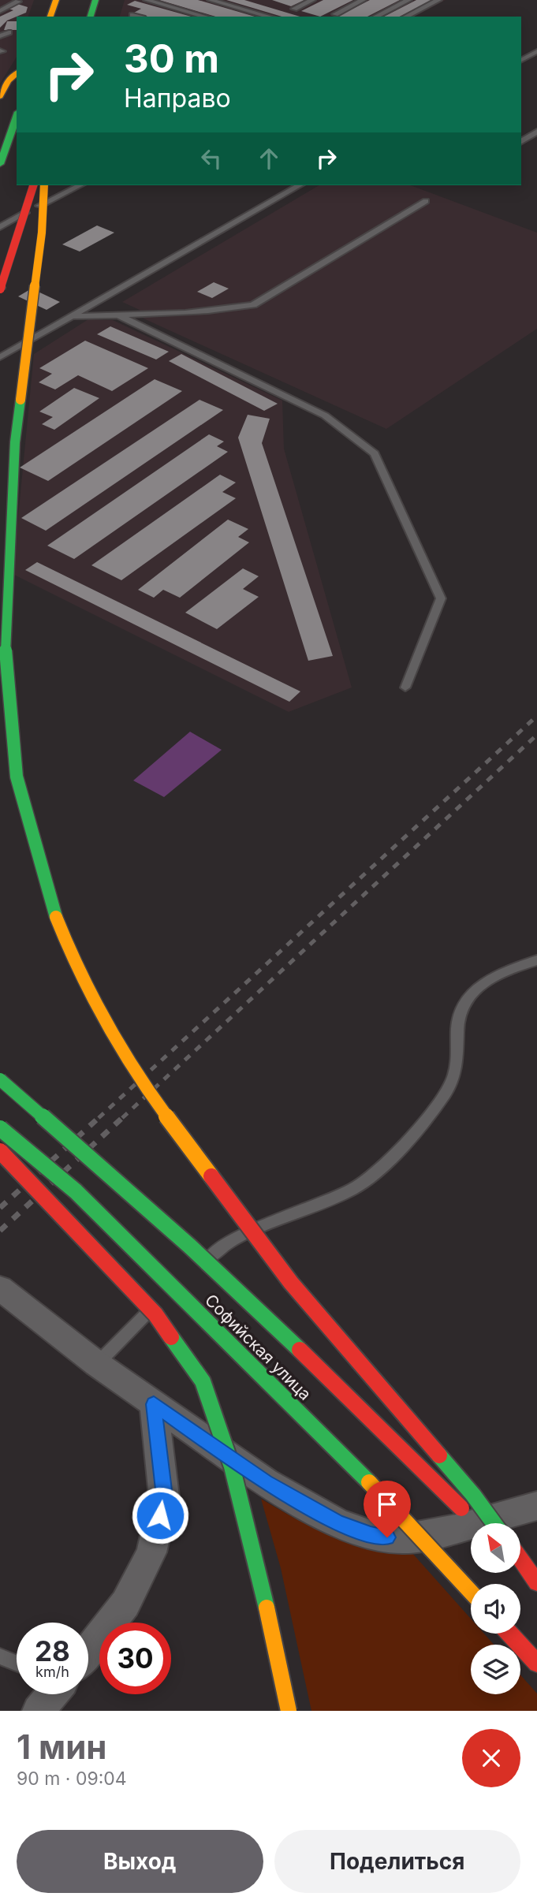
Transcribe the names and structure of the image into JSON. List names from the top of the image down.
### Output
{
  "streets": {
    "main road": ["Софийская улица"]
  },
  "north": "top left",
  "page": {
    "turn": ["30 m", "Направо"],
    "speed": "28 km/h",
    "limit": "30",
    "heading": ["1 мин", "90 m · 09:04"],
    "buttons": ["Выход", "Поделиться"]
  }
}
